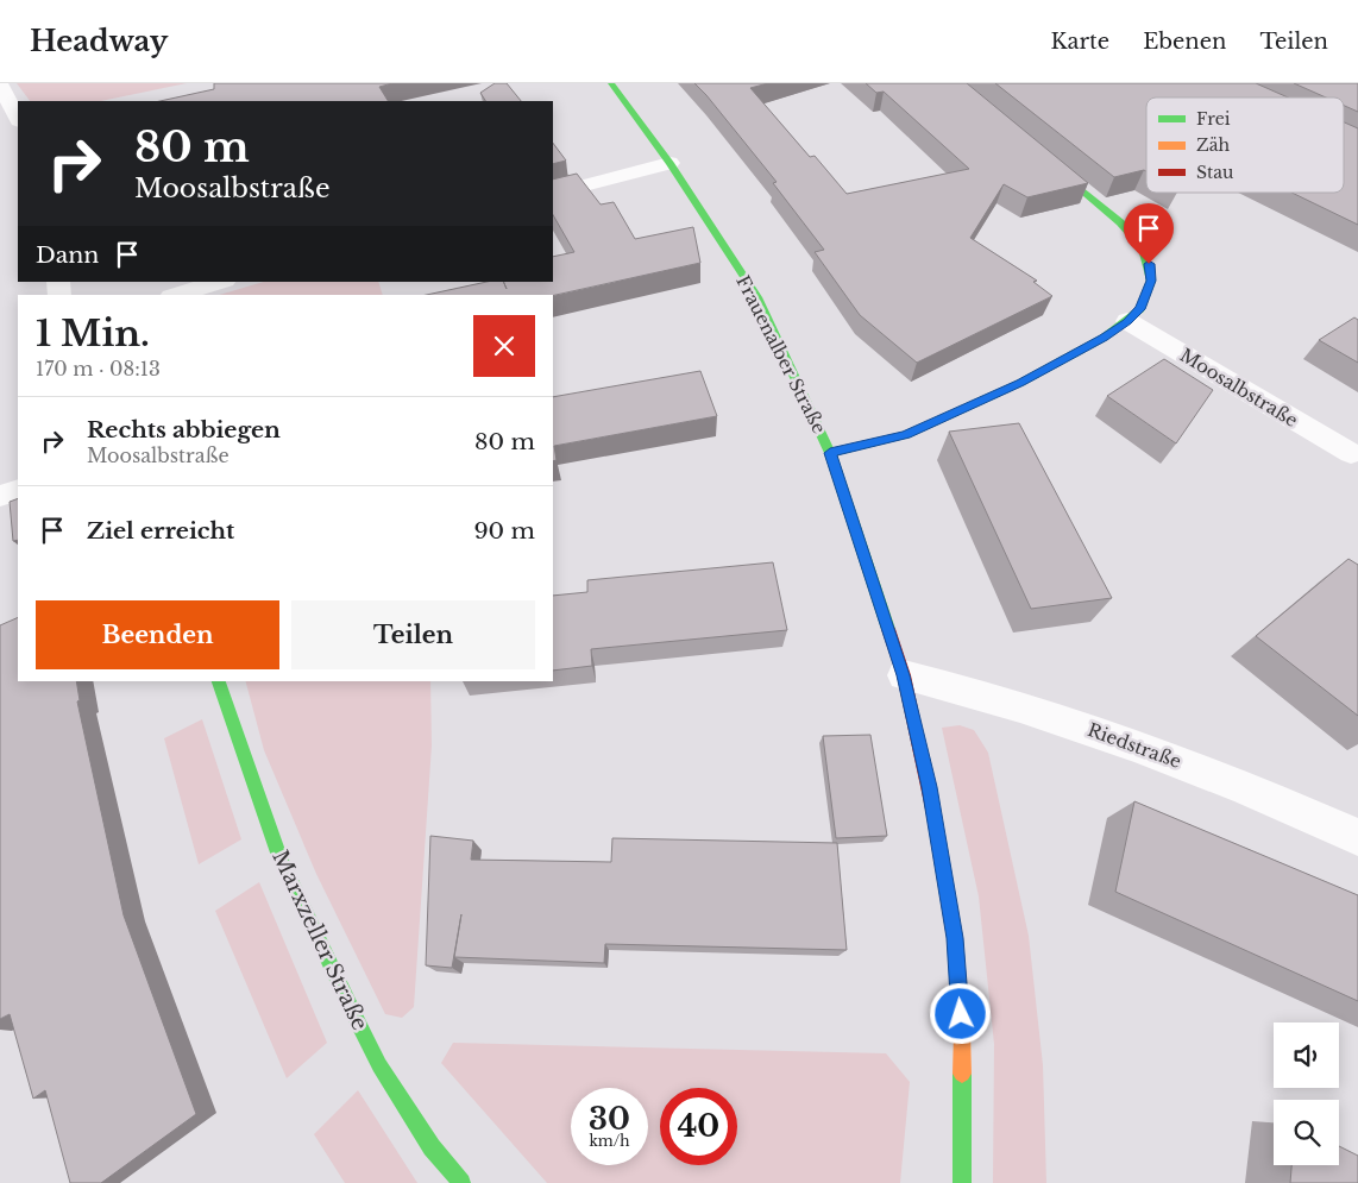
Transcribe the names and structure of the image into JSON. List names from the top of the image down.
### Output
{
  "streets": {
    "street": [
      "Frauenalber Straße",
      "Moosalbstraße",
      "Riedstraße",
      "Marxzeller Straße"
    ]
  },
  "crossings": [
    ["Frauenalber Straße", "Riedstraße"]
  ],
  "legend": ["Frei", "Zäh", "Stau"],
  "page": {
    "header": "Headway",
    "nav": ["Karte", "Ebenen", "Teilen"],
    "turn": ["80 m", "Moosalbstraße"],
    "then": "Dann",
    "heading": ["1 Min.", "170 m · 08:13"],
    "list": [
      {
        "name": "Rechts abbiegen",
        "note": "Moosalbstraße",
        "value": "80 m"
      },
      {
        "name": "Ziel erreicht",
        "value": "90 m"
      }
    ],
    "buttons": ["Beenden", "Teilen"],
    "speed": "30 km/h",
    "limit": "40"
  }
}
